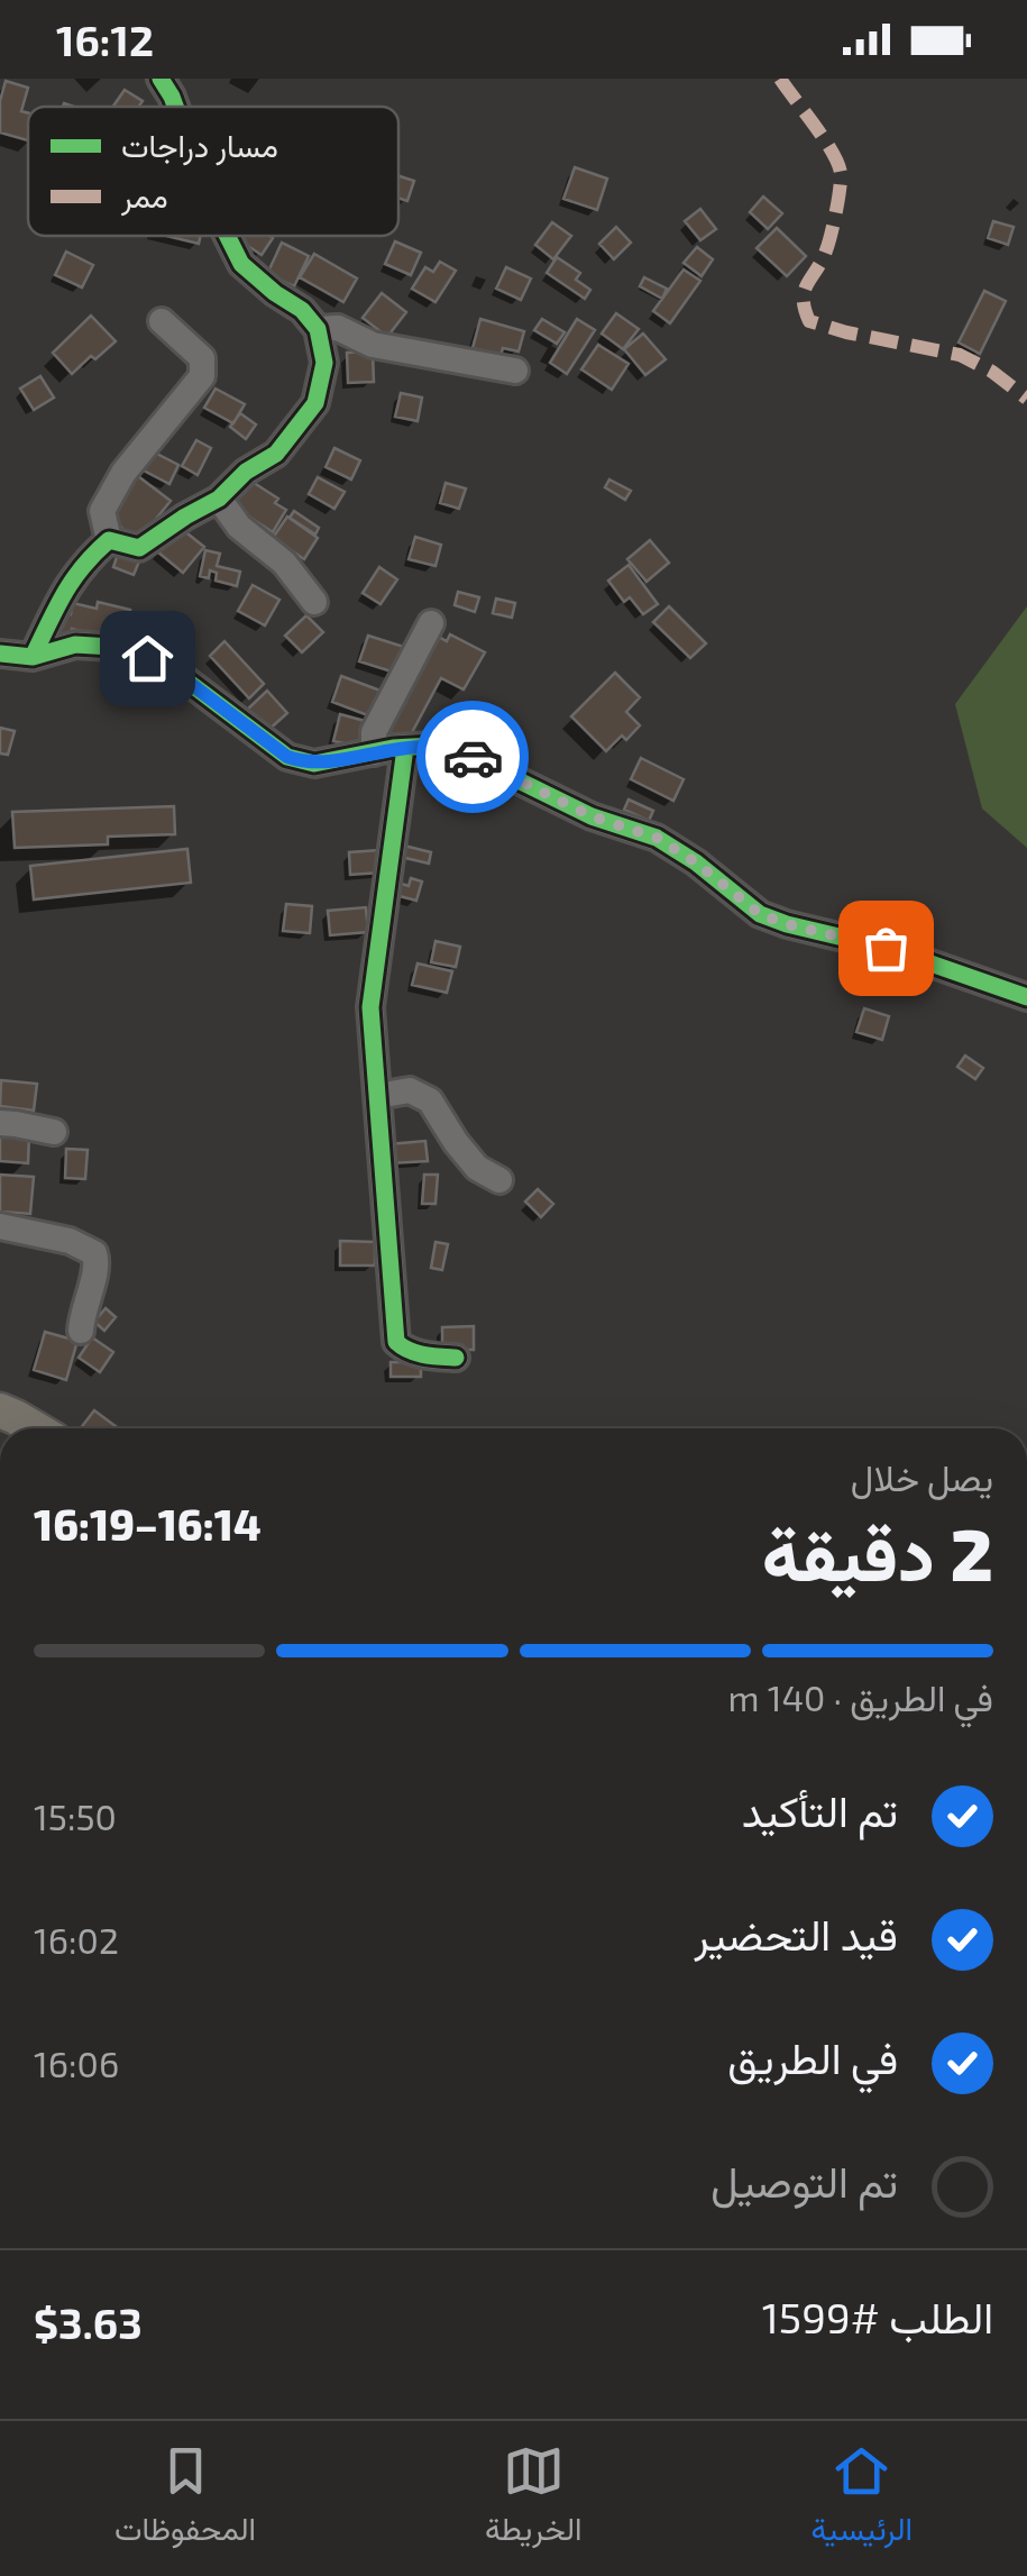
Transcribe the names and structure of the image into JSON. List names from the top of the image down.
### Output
{
  "legend": ["مسار دراجات", "ممر"],
  "page": {
    "status": "16:12",
    "heading": ["2 دقيقة", "يصل خلال", "16:14–16:19"],
    "panel": ["الطلب #1599", "$3.63"],
    "bar": "في الطريق · 140 m",
    "list": [
      ["تم التأكيد", "15:50"],
      ["قيد التحضير", "16:02"],
      ["في الطريق", "16:06"],
      "تم التوصيل"
    ],
    "tabs": ["الرئيسية", "الخريطة", "المحفوظات"]
  }
}
